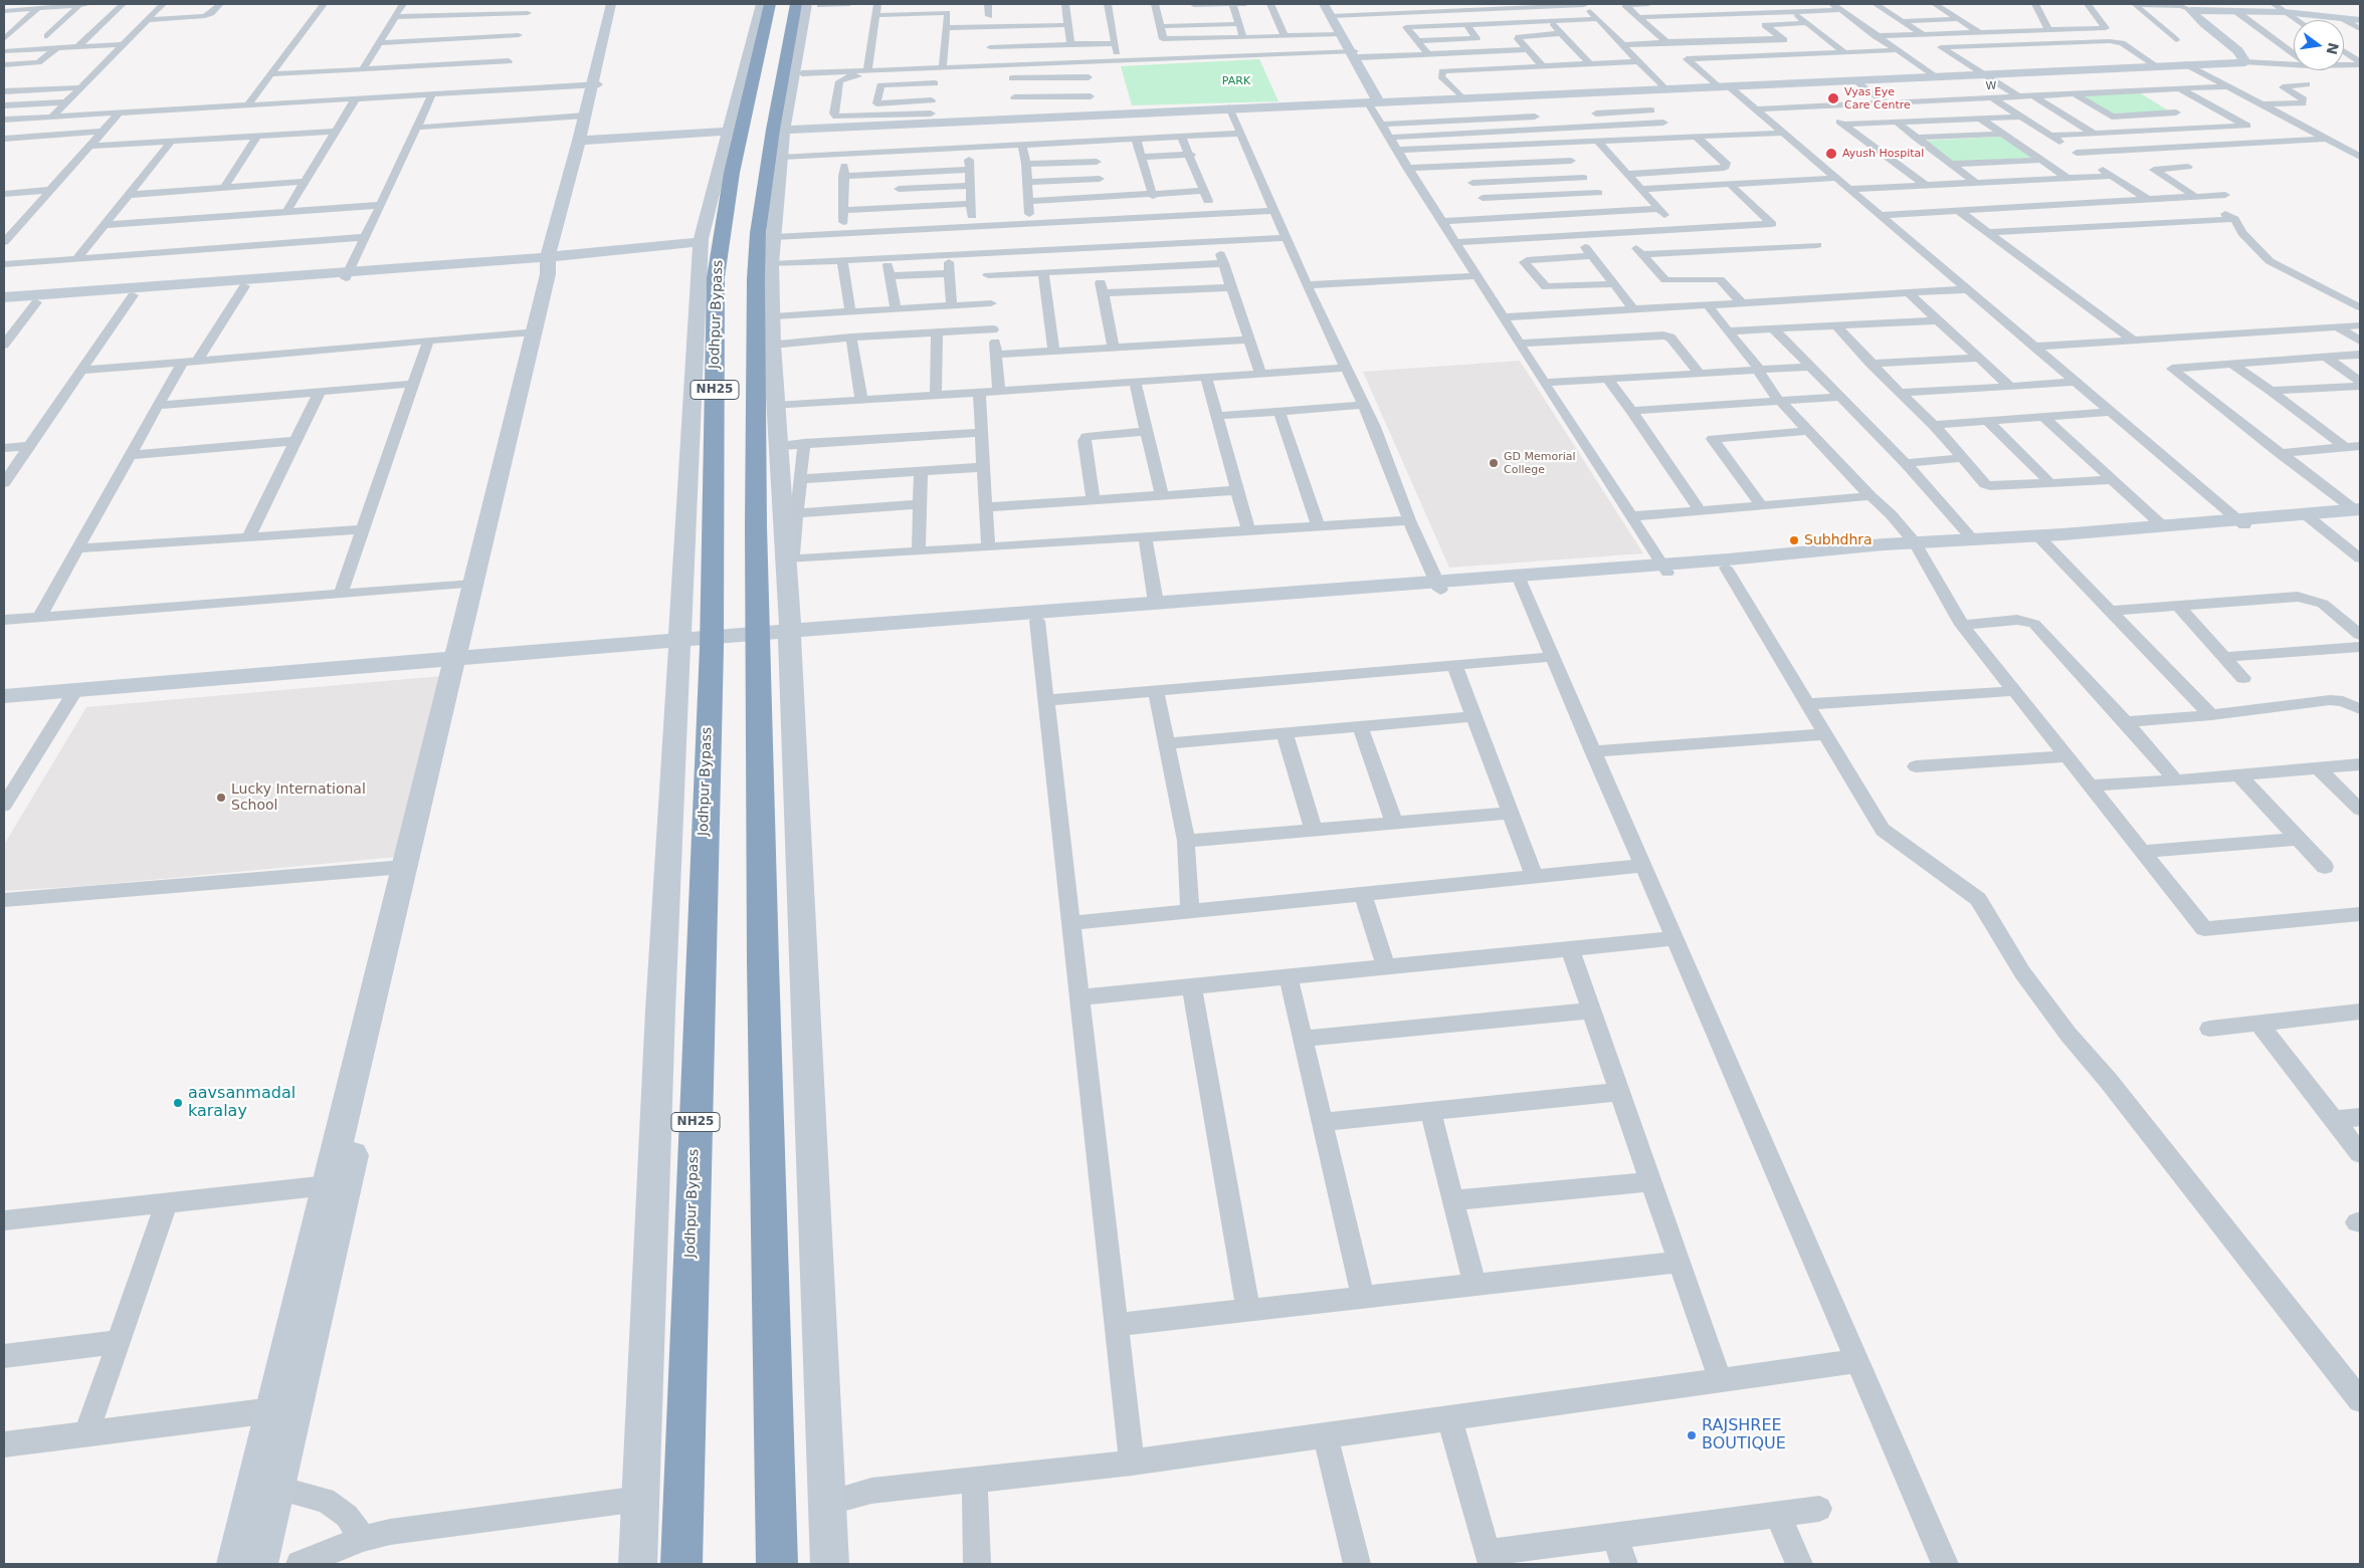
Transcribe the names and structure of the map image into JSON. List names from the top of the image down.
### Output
{
  "streets": {
    "highway": ["Jodhpur Bypass", "NH25"],
    "street": ["W"]
  },
  "parks": ["PARK"],
  "places": [
    "Vyas Eye Care Centre",
    "Ayush Hospital",
    "GD Memorial College",
    "Subhdhra",
    "Lucky International School",
    "aavsanmadal karalay",
    "RAJSHREE BOUTIQUE"
  ],
  "north": "right"
}
